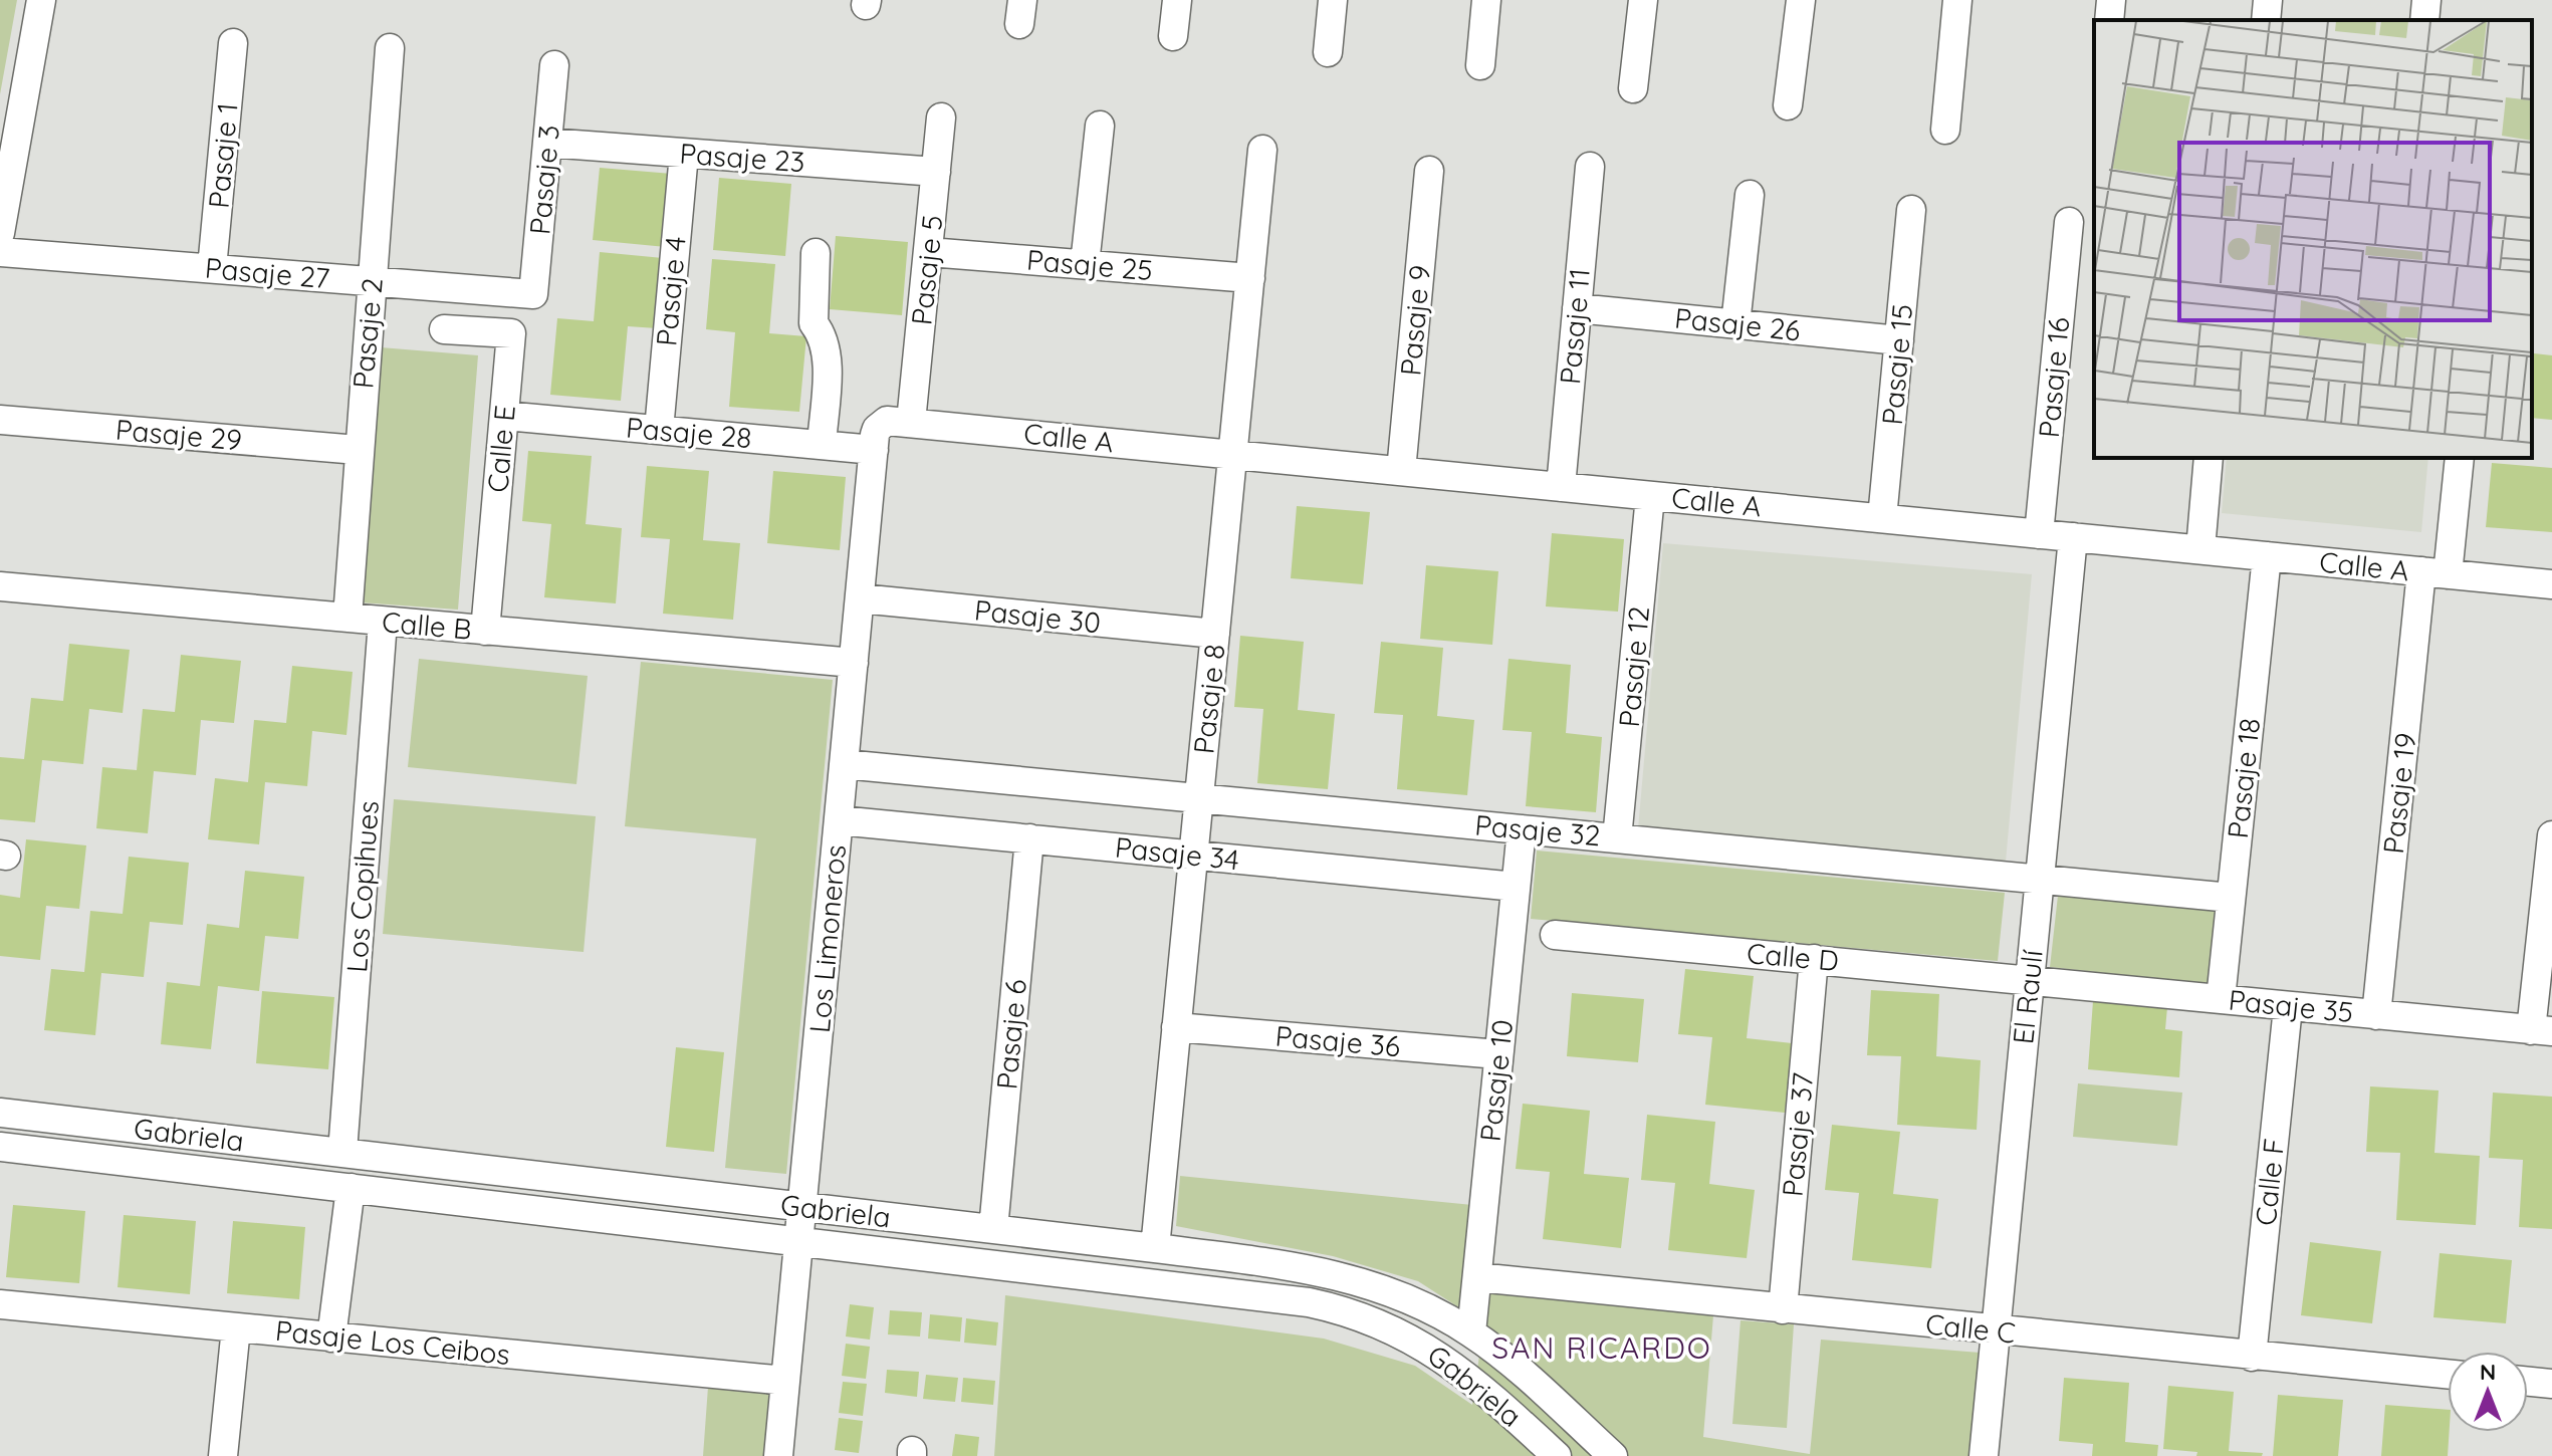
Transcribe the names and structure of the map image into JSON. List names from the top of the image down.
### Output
{
  "streets": {
    "street": [
      "Pasaje 1",
      "Pasaje 23",
      "Pasaje 3",
      "Pasaje 25",
      "Pasaje 5",
      "Pasaje 27",
      "Pasaje 4",
      "Pasaje 9",
      "Pasaje 26",
      "Pasaje 11",
      "Pasaje 2",
      "Pasaje 15",
      "Pasaje 16",
      "Pasaje 28",
      "Pasaje 29",
      "Calle A",
      "Calle E",
      "Pasaje 30",
      "Calle B",
      "Pasaje 12",
      "Pasaje 8",
      "Pasaje 18",
      "Pasaje 19",
      "Pasaje 32",
      "Pasaje 34",
      "Los Copihues",
      "Los Limoneros",
      "Calle D",
      "El Raulí",
      "Pasaje 35",
      "Pasaje 6",
      "Pasaje 36",
      "Pasaje 10",
      "Gabriela",
      "Pasaje 37",
      "Calle F",
      "Calle C",
      "Pasaje Los Ceibos"
    ]
  },
  "crossings": [
    ["Pasaje 1", "Pasaje 27"],
    ["Pasaje 23", "Pasaje 3"],
    ["Pasaje 23", "Pasaje 5"],
    ["Pasaje 23", "Pasaje 4"],
    ["Pasaje 3", "Pasaje 27"],
    ["Pasaje 25", "Pasaje 5"],
    ["Pasaje 25", "Pasaje 8"],
    ["Pasaje 5", "Calle A"],
    ["Pasaje 27", "Pasaje 2"],
    ["Pasaje 4", "Pasaje 28"],
    ["Pasaje 9", "Calle A"],
    ["Pasaje 26", "Pasaje 11"],
    ["Pasaje 26", "Pasaje 15"],
    ["Pasaje 11", "Calle A"],
    ["Pasaje 2", "Pasaje 29"],
    ["Pasaje 2", "Calle B"],
    ["Pasaje 15", "Calle A"],
    ["Pasaje 16", "Calle A"],
    ["Pasaje 28", "Calle A"],
    ["Pasaje 28", "Calle E"],
    ["Pasaje 28", "Los Limoneros"],
    ["Calle A", "Pasaje 12"],
    ["Calle A", "Pasaje 8"],
    ["Calle A", "Pasaje 18"],
    ["Calle A", "Pasaje 19"],
    ["Calle A", "Los Limoneros"],
    ["Calle A", "El Raulí"],
    ["Calle E", "Calle B"],
    ["Pasaje 30", "Pasaje 8"],
    ["Pasaje 30", "Los Limoneros"],
    ["Calle B", "Los Copihues"],
    ["Calle B", "Los Limoneros"],
    ["Pasaje 12", "Pasaje 32"],
    ["Pasaje 8", "Pasaje 32"],
    ["Pasaje 8", "Pasaje 34"],
    ["Pasaje 8", "Pasaje 36"],
    ["Pasaje 8", "Gabriela"],
    ["Pasaje 18", "Pasaje 32"],
    ["Pasaje 18", "Pasaje 35"],
    ["Pasaje 19", "Pasaje 35"],
    ["Pasaje 32", "Los Limoneros"],
    ["Pasaje 32", "El Raulí"],
    ["Pasaje 32", "Pasaje 10"],
    ["Pasaje 34", "Los Limoneros"],
    ["Pasaje 34", "Pasaje 6"],
    ["Pasaje 34", "Pasaje 10"],
    ["Los Copihues", "Gabriela"],
    ["Los Limoneros", "Gabriela"],
    ["Los Limoneros", "Pasaje Los Ceibos"],
    ["Calle D", "El Raulí"],
    ["Calle D", "Pasaje 35"],
    ["Calle D", "Pasaje 37"],
    ["El Raulí", "Pasaje 35"],
    ["El Raulí", "Calle C"],
    ["Pasaje 35", "Calle F"],
    ["Pasaje 6", "Gabriela"],
    ["Pasaje 36", "Pasaje 10"],
    ["Pasaje 10", "Gabriela"],
    ["Pasaje 10", "Calle C"],
    ["Pasaje 37", "Calle C"],
    ["Calle F", "Calle C"]
  ],
  "districts": ["SAN RICARDO"],
  "north": "top"
}
